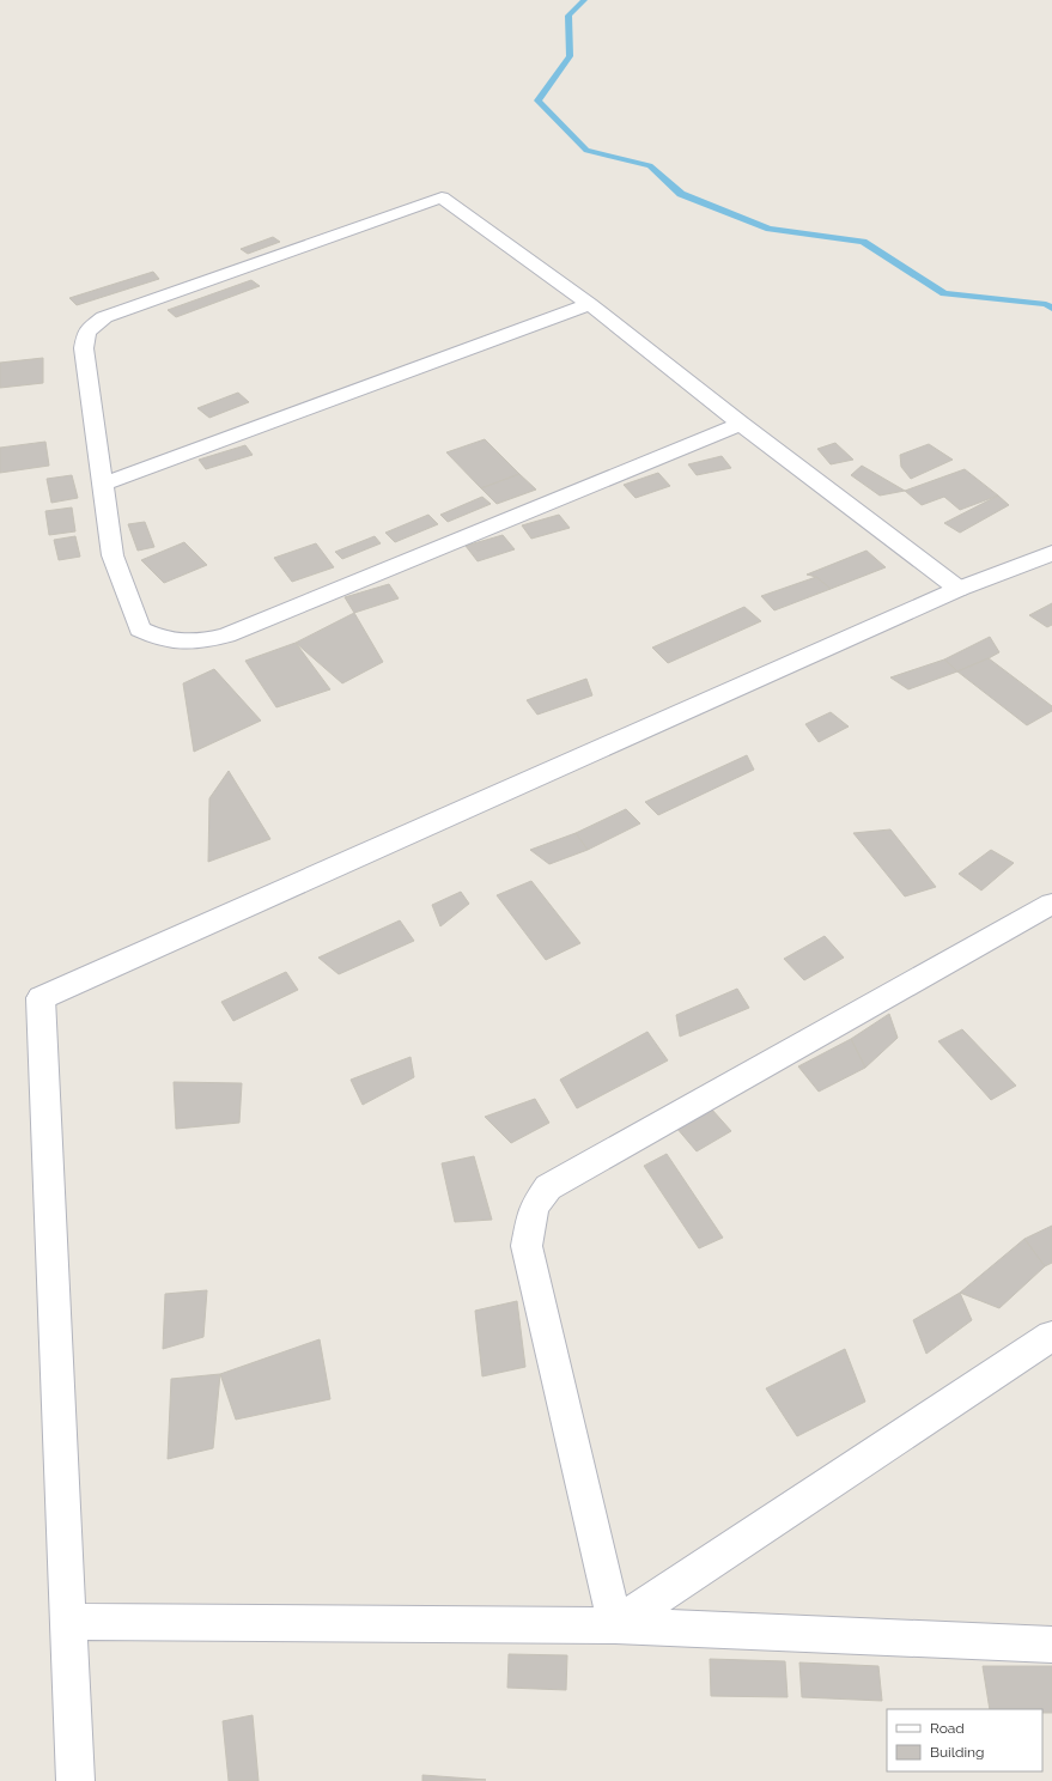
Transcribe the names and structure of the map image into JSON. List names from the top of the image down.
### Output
{
  "legend": ["Road", "Building"]
}
